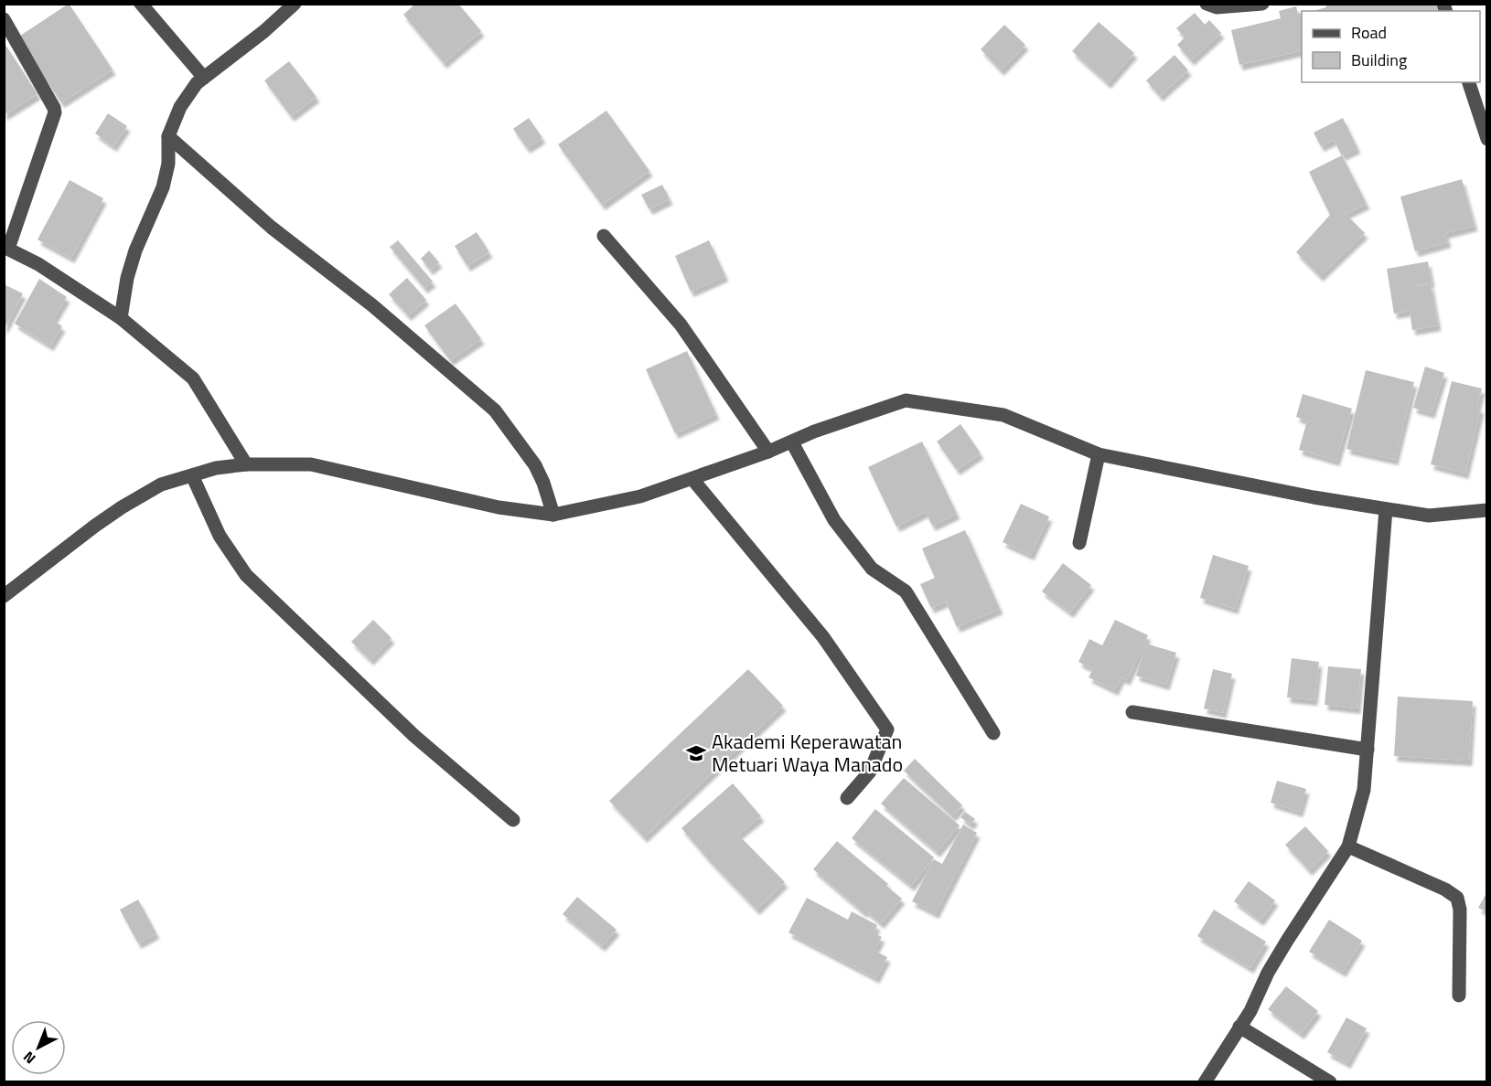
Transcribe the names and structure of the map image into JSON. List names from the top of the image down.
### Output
{
  "places": {
    "school or university": ["Akademi Keperawatan Metuari Waya Manado"]
  },
  "legend": ["Road", "Building"],
  "north": "bottom left"
}
